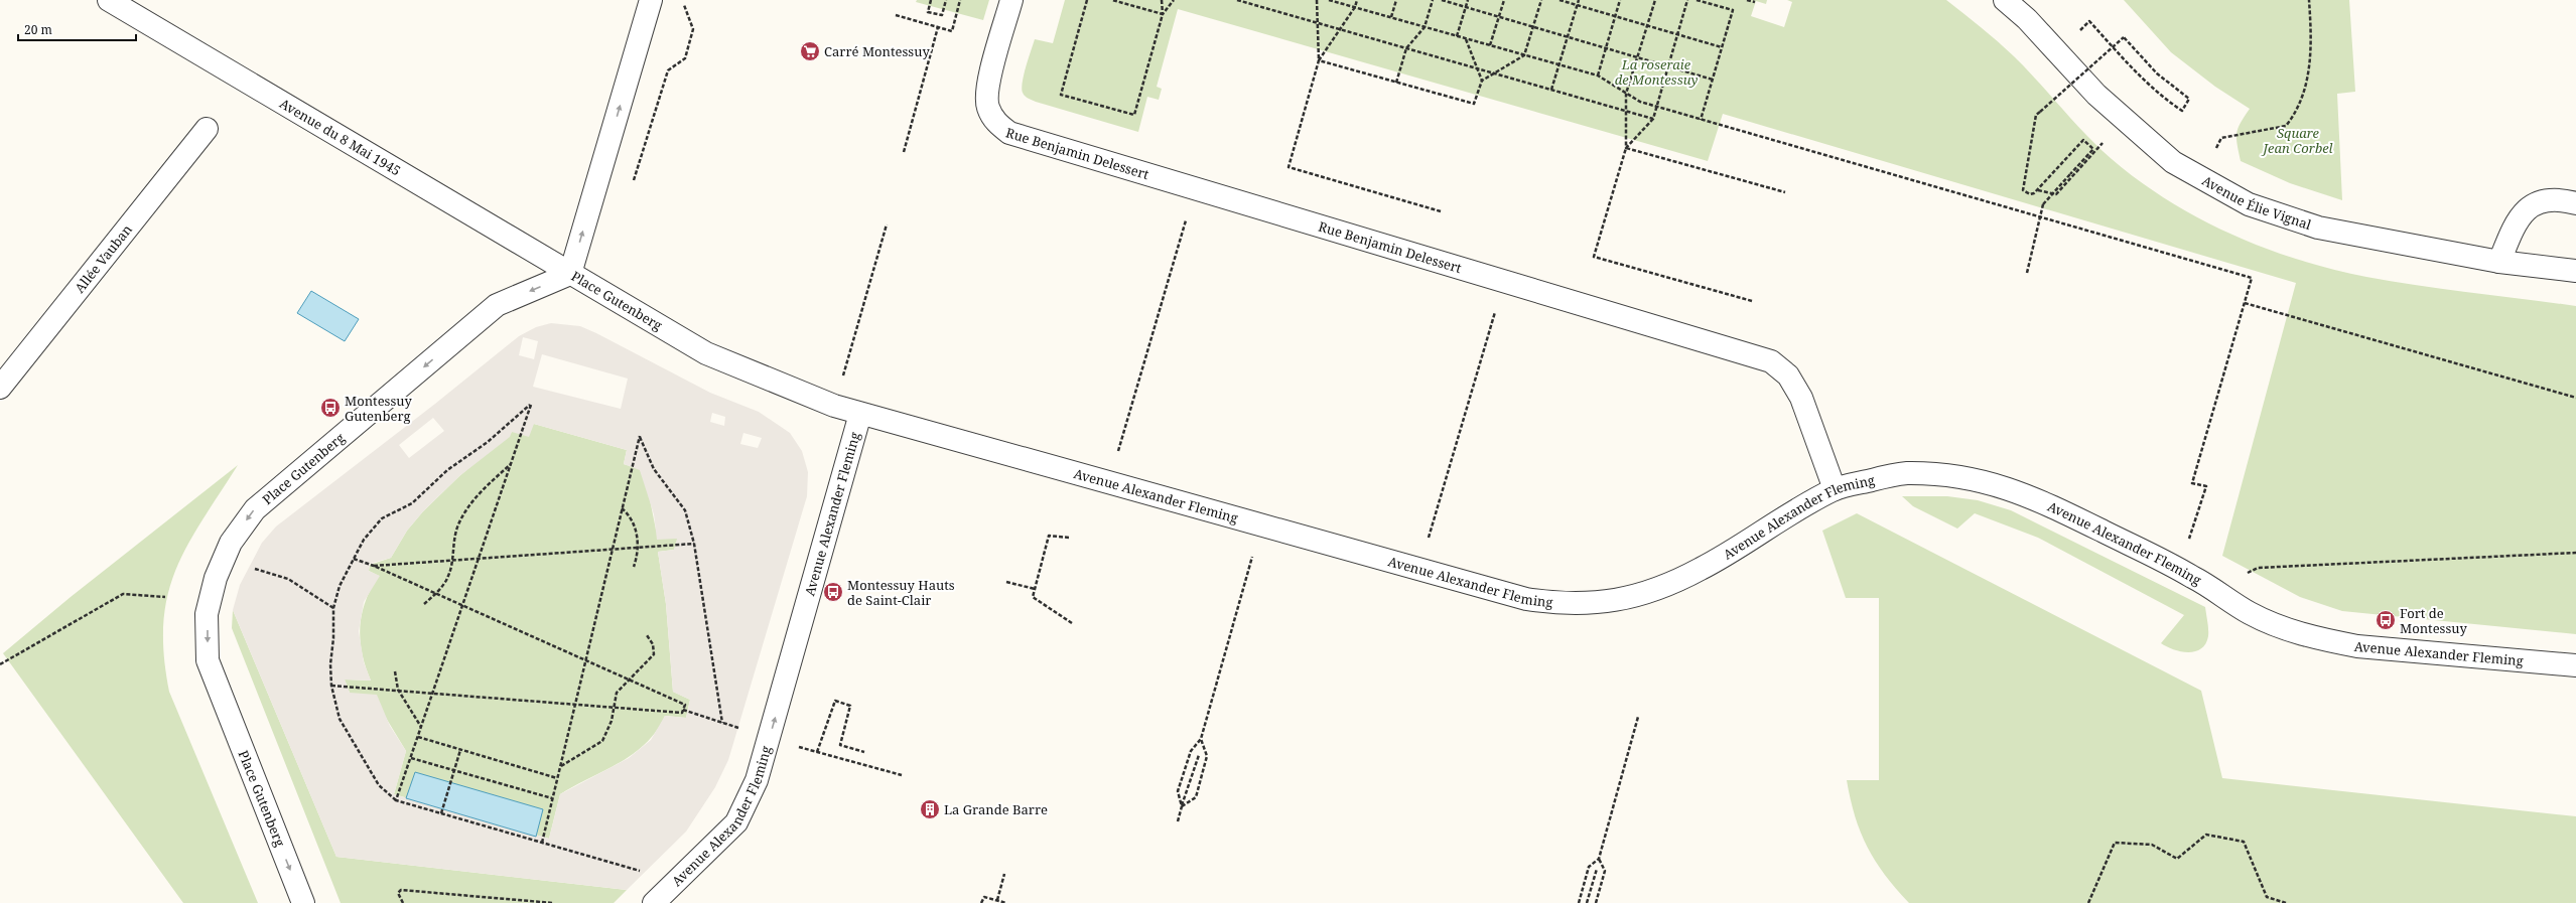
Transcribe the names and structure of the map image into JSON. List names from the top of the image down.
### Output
{
  "streets": {
    "street": [
      "Avenue du 8 Mai 1945",
      "Rue Benjamin Delessert",
      "Avenue Élie Vignal",
      "Allée Vauban",
      "Place Gutenberg",
      "Avenue Alexander Fleming"
    ]
  },
  "crossings": [
    ["Avenue du 8 Mai 1945", "Place Gutenberg"],
    ["Rue Benjamin Delessert", "Avenue Alexander Fleming"],
    ["Place Gutenberg", "Avenue Alexander Fleming"]
  ],
  "one_way": ["Place Gutenberg"],
  "parks": ["La roseraie de Montessuy", "Square Jean Corbel"],
  "places": {
    "supermarket": ["Carré Montessuy"],
    "bus stop": ["Montessuy Gutenberg", "Montessuy Hauts de Saint-Clair", "Fort de Montessuy"],
    "building": ["La Grande Barre"]
  },
  "scale_bar": "20 m"
}
